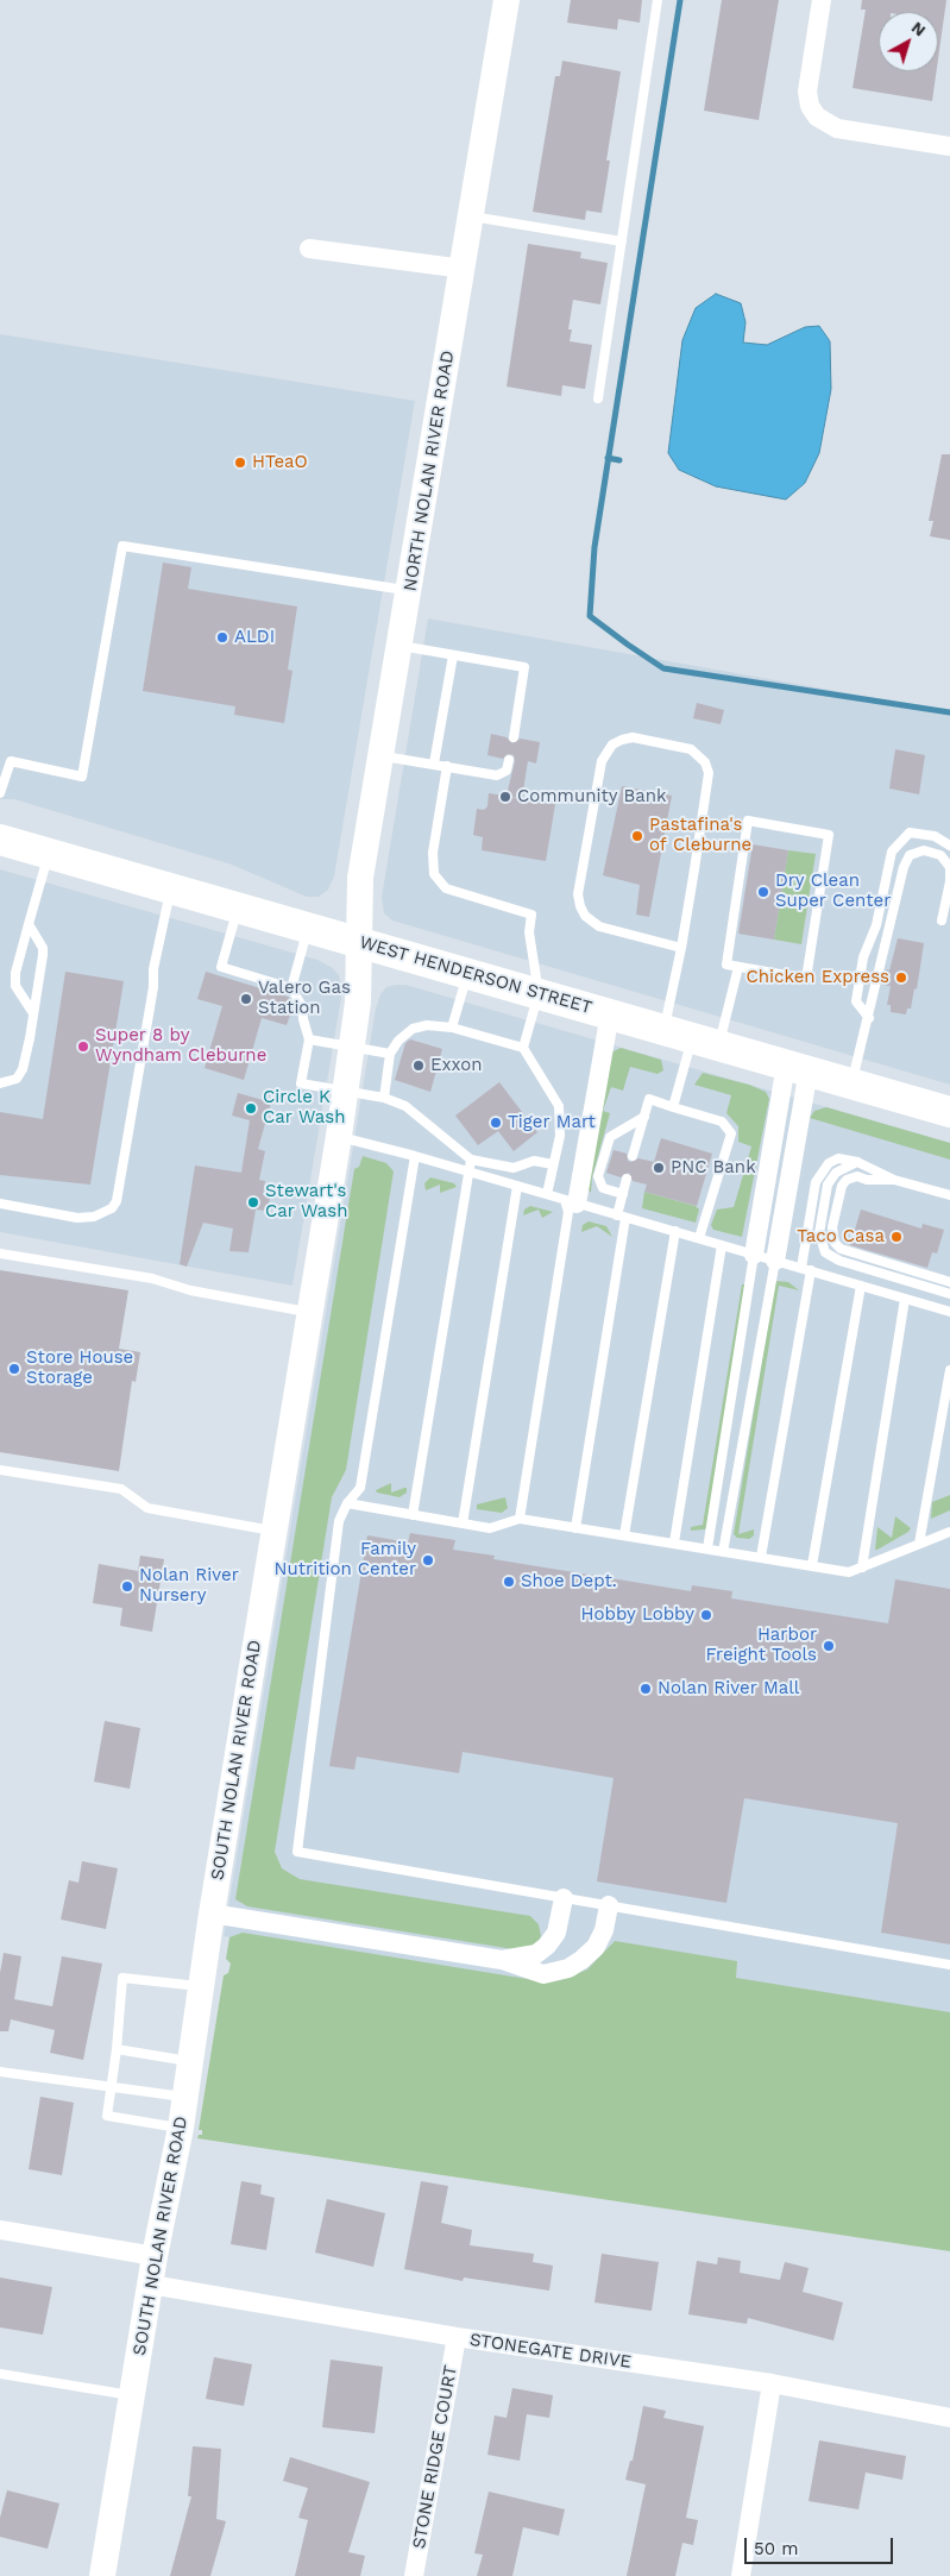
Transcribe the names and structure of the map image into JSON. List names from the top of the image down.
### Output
{
  "streets": {
    "main road": ["NORTH NOLAN RIVER ROAD", "WEST HENDERSON STREET", "SOUTH NOLAN RIVER ROAD"],
    "street": ["STONEGATE DRIVE", "STONE RIDGE COURT"]
  },
  "crossings": [
    ["NORTH NOLAN RIVER ROAD", "WEST HENDERSON STREET"],
    ["NORTH NOLAN RIVER ROAD", "SOUTH NOLAN RIVER ROAD"],
    ["WEST HENDERSON STREET", "SOUTH NOLAN RIVER ROAD"],
    ["SOUTH NOLAN RIVER ROAD", "STONEGATE DRIVE"],
    ["STONEGATE DRIVE", "STONE RIDGE COURT"]
  ],
  "places": [
    "HTeaO",
    "ALDI",
    "Community Bank",
    "Pastafina's of Cleburne",
    "Dry Clean Super Center",
    "Chicken Express",
    "Valero Gas Station",
    "Super 8 by Wyndham Cleburne",
    "Exxon",
    "Circle K Car Wash",
    "Tiger Mart",
    "PNC Bank",
    "Stewart's Car Wash",
    "Taco Casa",
    "Store House Storage",
    "Family Nutrition Center",
    "Shoe Dept.",
    "Nolan River Nursery",
    "Hobby Lobby",
    "Harbor Freight Tools",
    "Nolan River Mall"
  ],
  "scale_bar": "50 m",
  "north": "top right"
}
